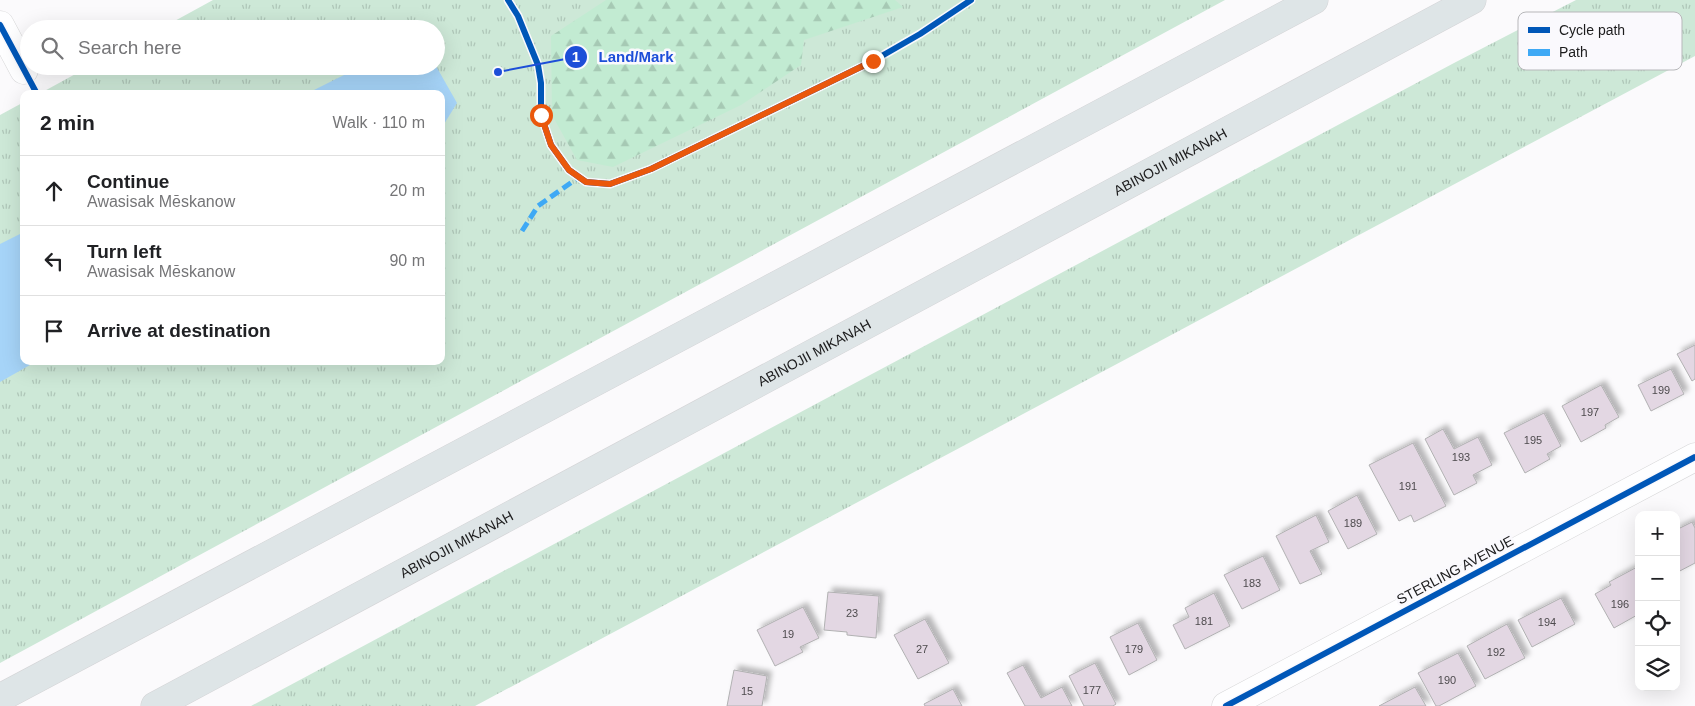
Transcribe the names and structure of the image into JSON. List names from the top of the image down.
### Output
{
  "streets": {
    "main road": ["ABINOJII MIKANAH"],
    "street": ["STERLING AVENUE"]
  },
  "places": ["Land/Mark"],
  "house_numbers": [
    "199",
    "197",
    "195",
    "193",
    "191",
    "189",
    "183",
    "196",
    "23",
    "181",
    "194",
    "19",
    "27",
    "179",
    "192",
    "190",
    "177",
    "15"
  ],
  "legend": ["Cycle path", "Path"],
  "page": {
    "search": "Search here",
    "heading": ["2 min", "Walk · 110 m"],
    "list": [
      ["Continue", "Awasisak Mēskanow", "20 m"],
      ["Turn left", "Awasisak Mēskanow", "90 m"],
      "Arrive at destination"
    ],
    "map_buttons": ["+", "−"]
  }
}
